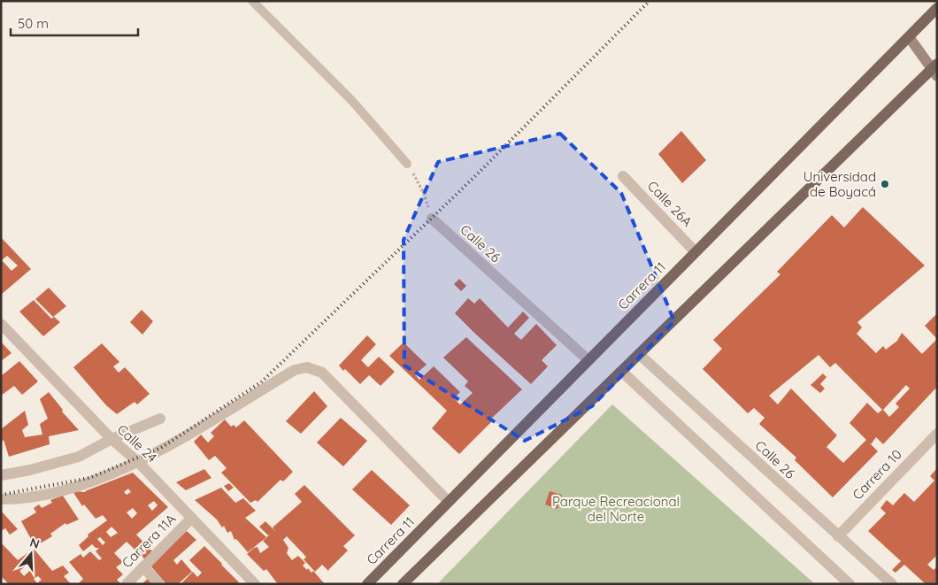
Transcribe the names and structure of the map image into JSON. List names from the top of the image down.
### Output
{
  "streets": {
    "main road": ["Carrera 11"],
    "street": [
      "Calle 26A",
      "Calle 26",
      "Calle 24",
      "Carrera 10",
      "Carrera 11A"
    ]
  },
  "crossings": [
    ["Calle 26A", "Carrera 11"],
    ["Calle 26", "Carrera 11"],
    ["Calle 26", "Carrera 10"],
    ["Calle 24", "Carrera 11A"]
  ],
  "parks": ["Parque Recreacional del Norte"],
  "places": ["Universidad de Boyacá"],
  "scale_bar": "50 m",
  "north": "top"
}
